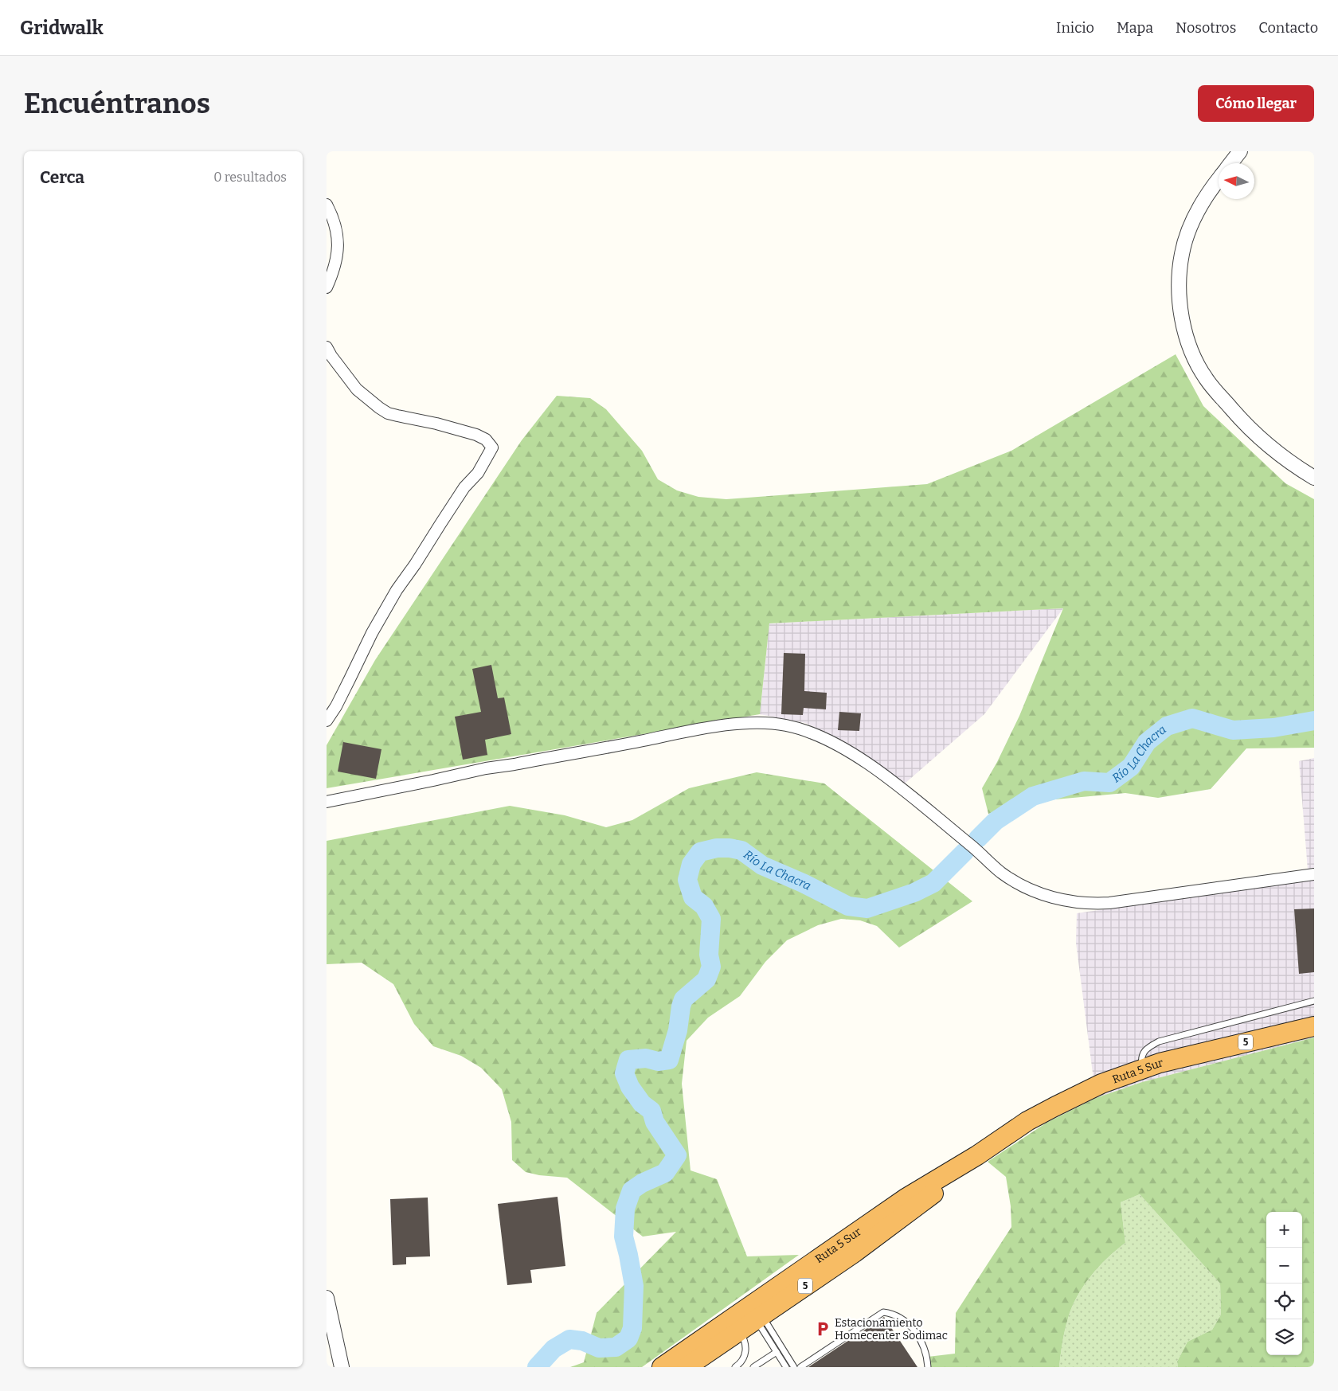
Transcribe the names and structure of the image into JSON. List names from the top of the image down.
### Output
{
  "streets": {
    "highway": ["5", "Ruta 5 Sur"]
  },
  "water": ["Río La Chacra"],
  "places": {
    "parking": ["Estacionamiento Homecenter Sodimac"]
  },
  "north": "left",
  "page": {
    "header": "Gridwalk",
    "nav": [
      "Inicio",
      "Mapa",
      "Nosotros",
      "Contacto"
    ],
    "buttons": "Cómo llegar",
    "title": "Encuéntranos",
    "heading": ["Cerca", "0 resultados"],
    "map_buttons": ["+", "−"]
  }
}
